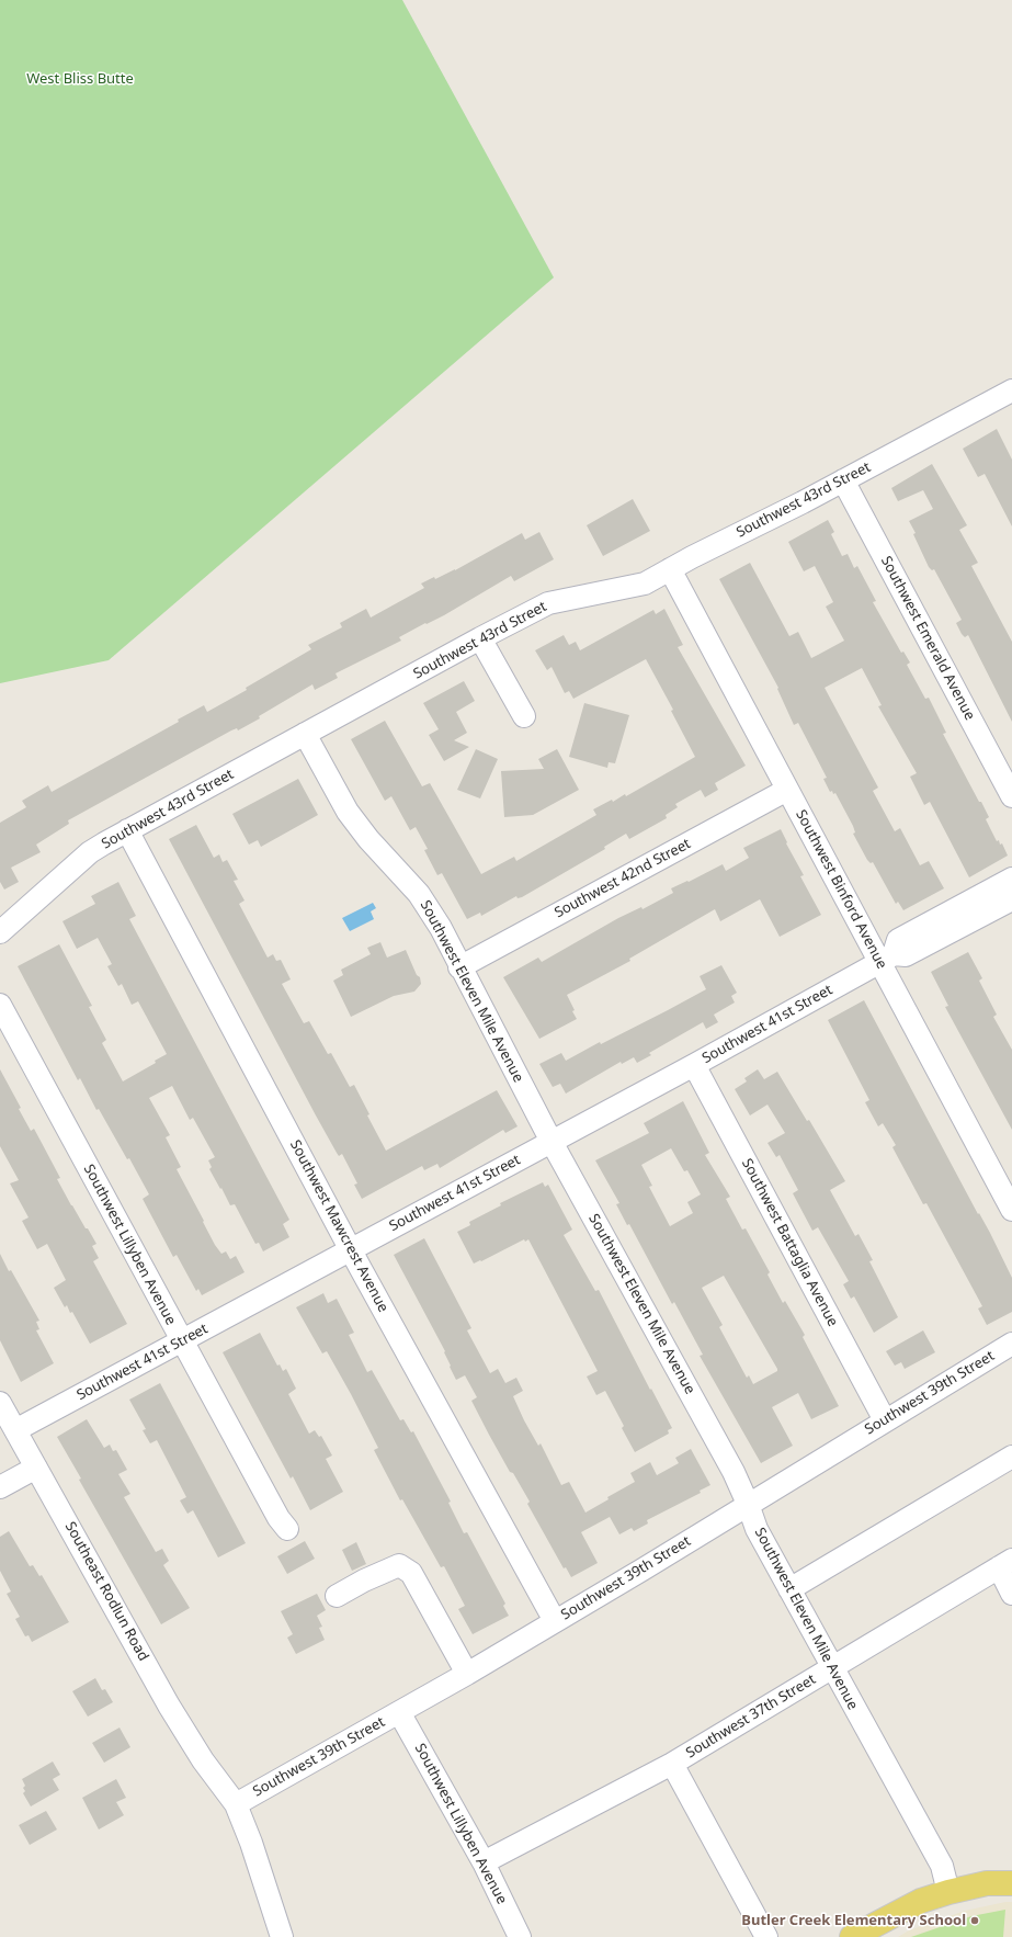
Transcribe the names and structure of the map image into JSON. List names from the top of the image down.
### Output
{
  "streets": {
    "street": [
      "Southwest 43rd Street",
      "Southwest Emerald Avenue",
      "Southwest 42nd Street",
      "Southwest Binford Avenue",
      "Southwest Eleven Mile Avenue",
      "Southwest 41st Street",
      "Southwest Mawcrest Avenue",
      "Southwest Battaglia Avenue",
      "Southwest Lillyben Avenue",
      "Southwest 39th Street",
      "Southeast Rodlun Road",
      "Southwest 37th Street"
    ]
  },
  "crossings": [
    ["Southwest 43rd Street", "Southwest Emerald Avenue"],
    ["Southwest 43rd Street", "Southwest Binford Avenue"],
    ["Southwest 43rd Street", "Southwest Eleven Mile Avenue"],
    ["Southwest 43rd Street", "Southwest Mawcrest Avenue"],
    ["Southwest 42nd Street", "Southwest Binford Avenue"],
    ["Southwest 42nd Street", "Southwest Eleven Mile Avenue"],
    ["Southwest Binford Avenue", "Southwest 41st Street"],
    ["Southwest Eleven Mile Avenue", "Southwest 41st Street"],
    ["Southwest Eleven Mile Avenue", "Southwest 39th Street"],
    ["Southwest Eleven Mile Avenue", "Southwest 37th Street"],
    ["Southwest 41st Street", "Southwest Mawcrest Avenue"],
    ["Southwest 41st Street", "Southwest Battaglia Avenue"],
    ["Southwest 41st Street", "Southwest Lillyben Avenue"],
    ["Southwest 41st Street", "Southeast Rodlun Road"],
    ["Southwest Mawcrest Avenue", "Southwest 39th Street"],
    ["Southwest Battaglia Avenue", "Southwest 39th Street"],
    ["Southwest Lillyben Avenue", "Southwest 39th Street"],
    ["Southwest Lillyben Avenue", "Southwest 37th Street"],
    ["Southwest 39th Street", "Southeast Rodlun Road"]
  ],
  "parks": ["West Bliss Butte"],
  "places": ["Butler Creek Elementary School"]
}
